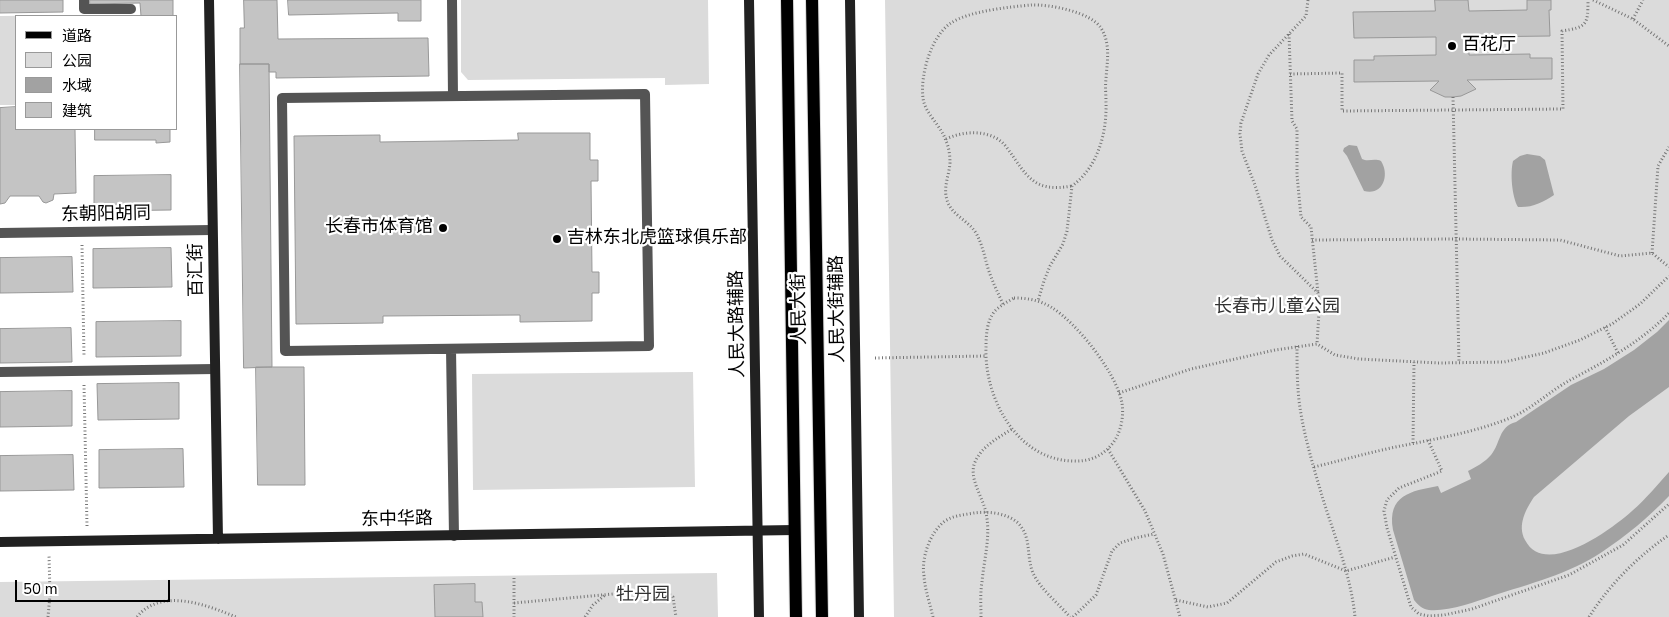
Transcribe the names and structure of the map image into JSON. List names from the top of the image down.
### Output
{
  "streets": {
    "main road": ["人民大街"],
    "street": [
      "东朝阳胡同",
      "百汇街",
      "人民大街辅路",
      "人民大路辅路",
      "东中华路"
    ]
  },
  "crossings": [
    ["东朝阳胡同", "百汇街"],
    ["百汇街", "东中华路"],
    ["人民大街", "东中华路"],
    ["人民大路辅路", "东中华路"]
  ],
  "parks": ["长春市儿童公园", "牡丹园"],
  "places": ["百花厅", "长春市体育馆", "吉林东北虎篮球俱乐部"],
  "legend": [
    "道路",
    "公园",
    "水域",
    "建筑"
  ],
  "scale_bar": "50 m"
}
